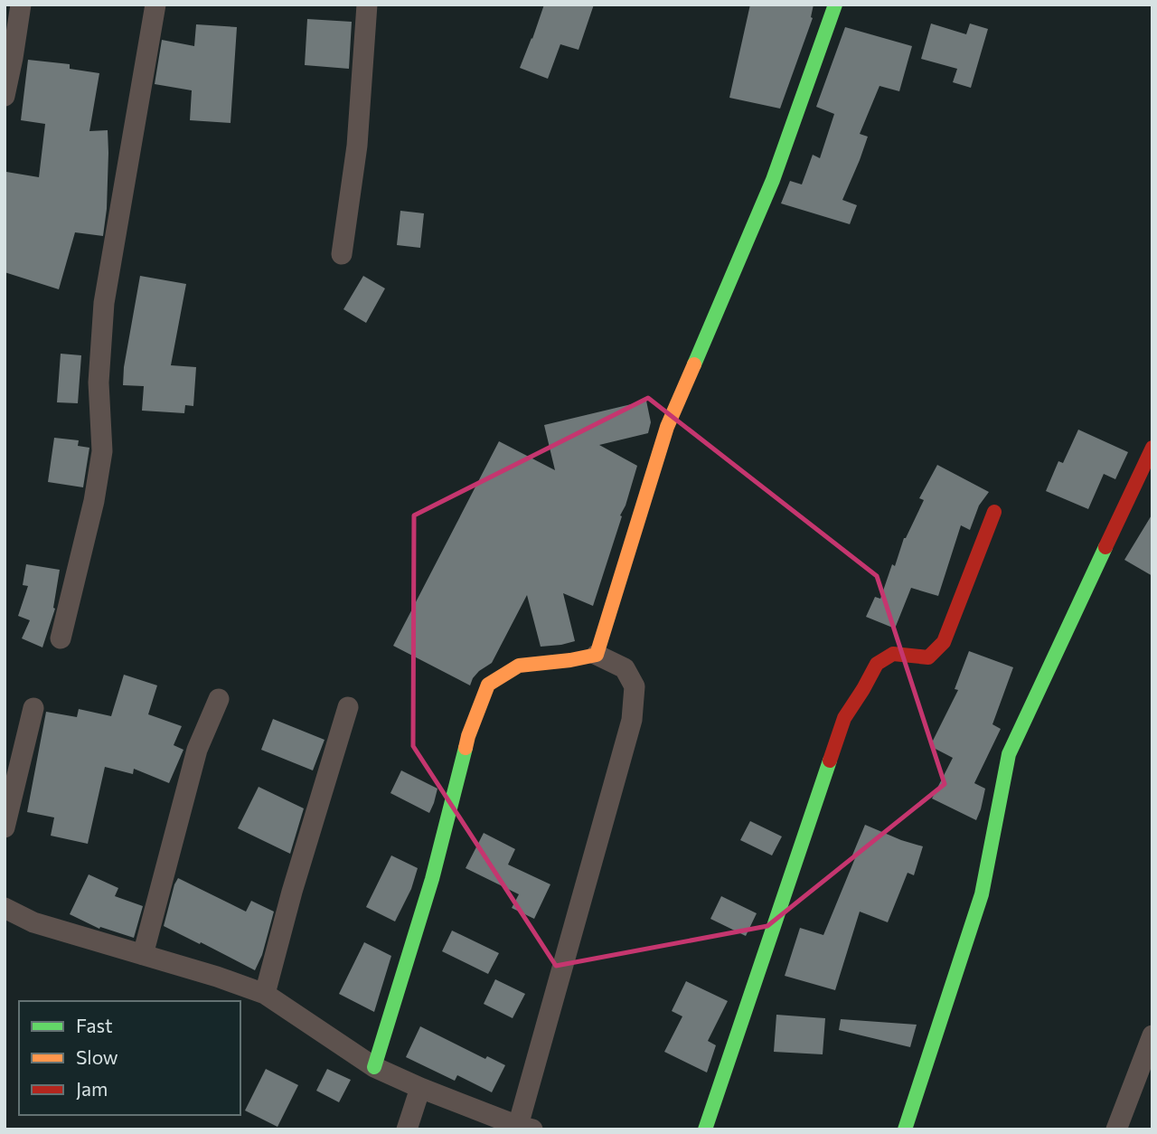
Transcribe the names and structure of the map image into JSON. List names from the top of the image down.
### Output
{
  "legend": ["Fast", "Slow", "Jam"]
}
